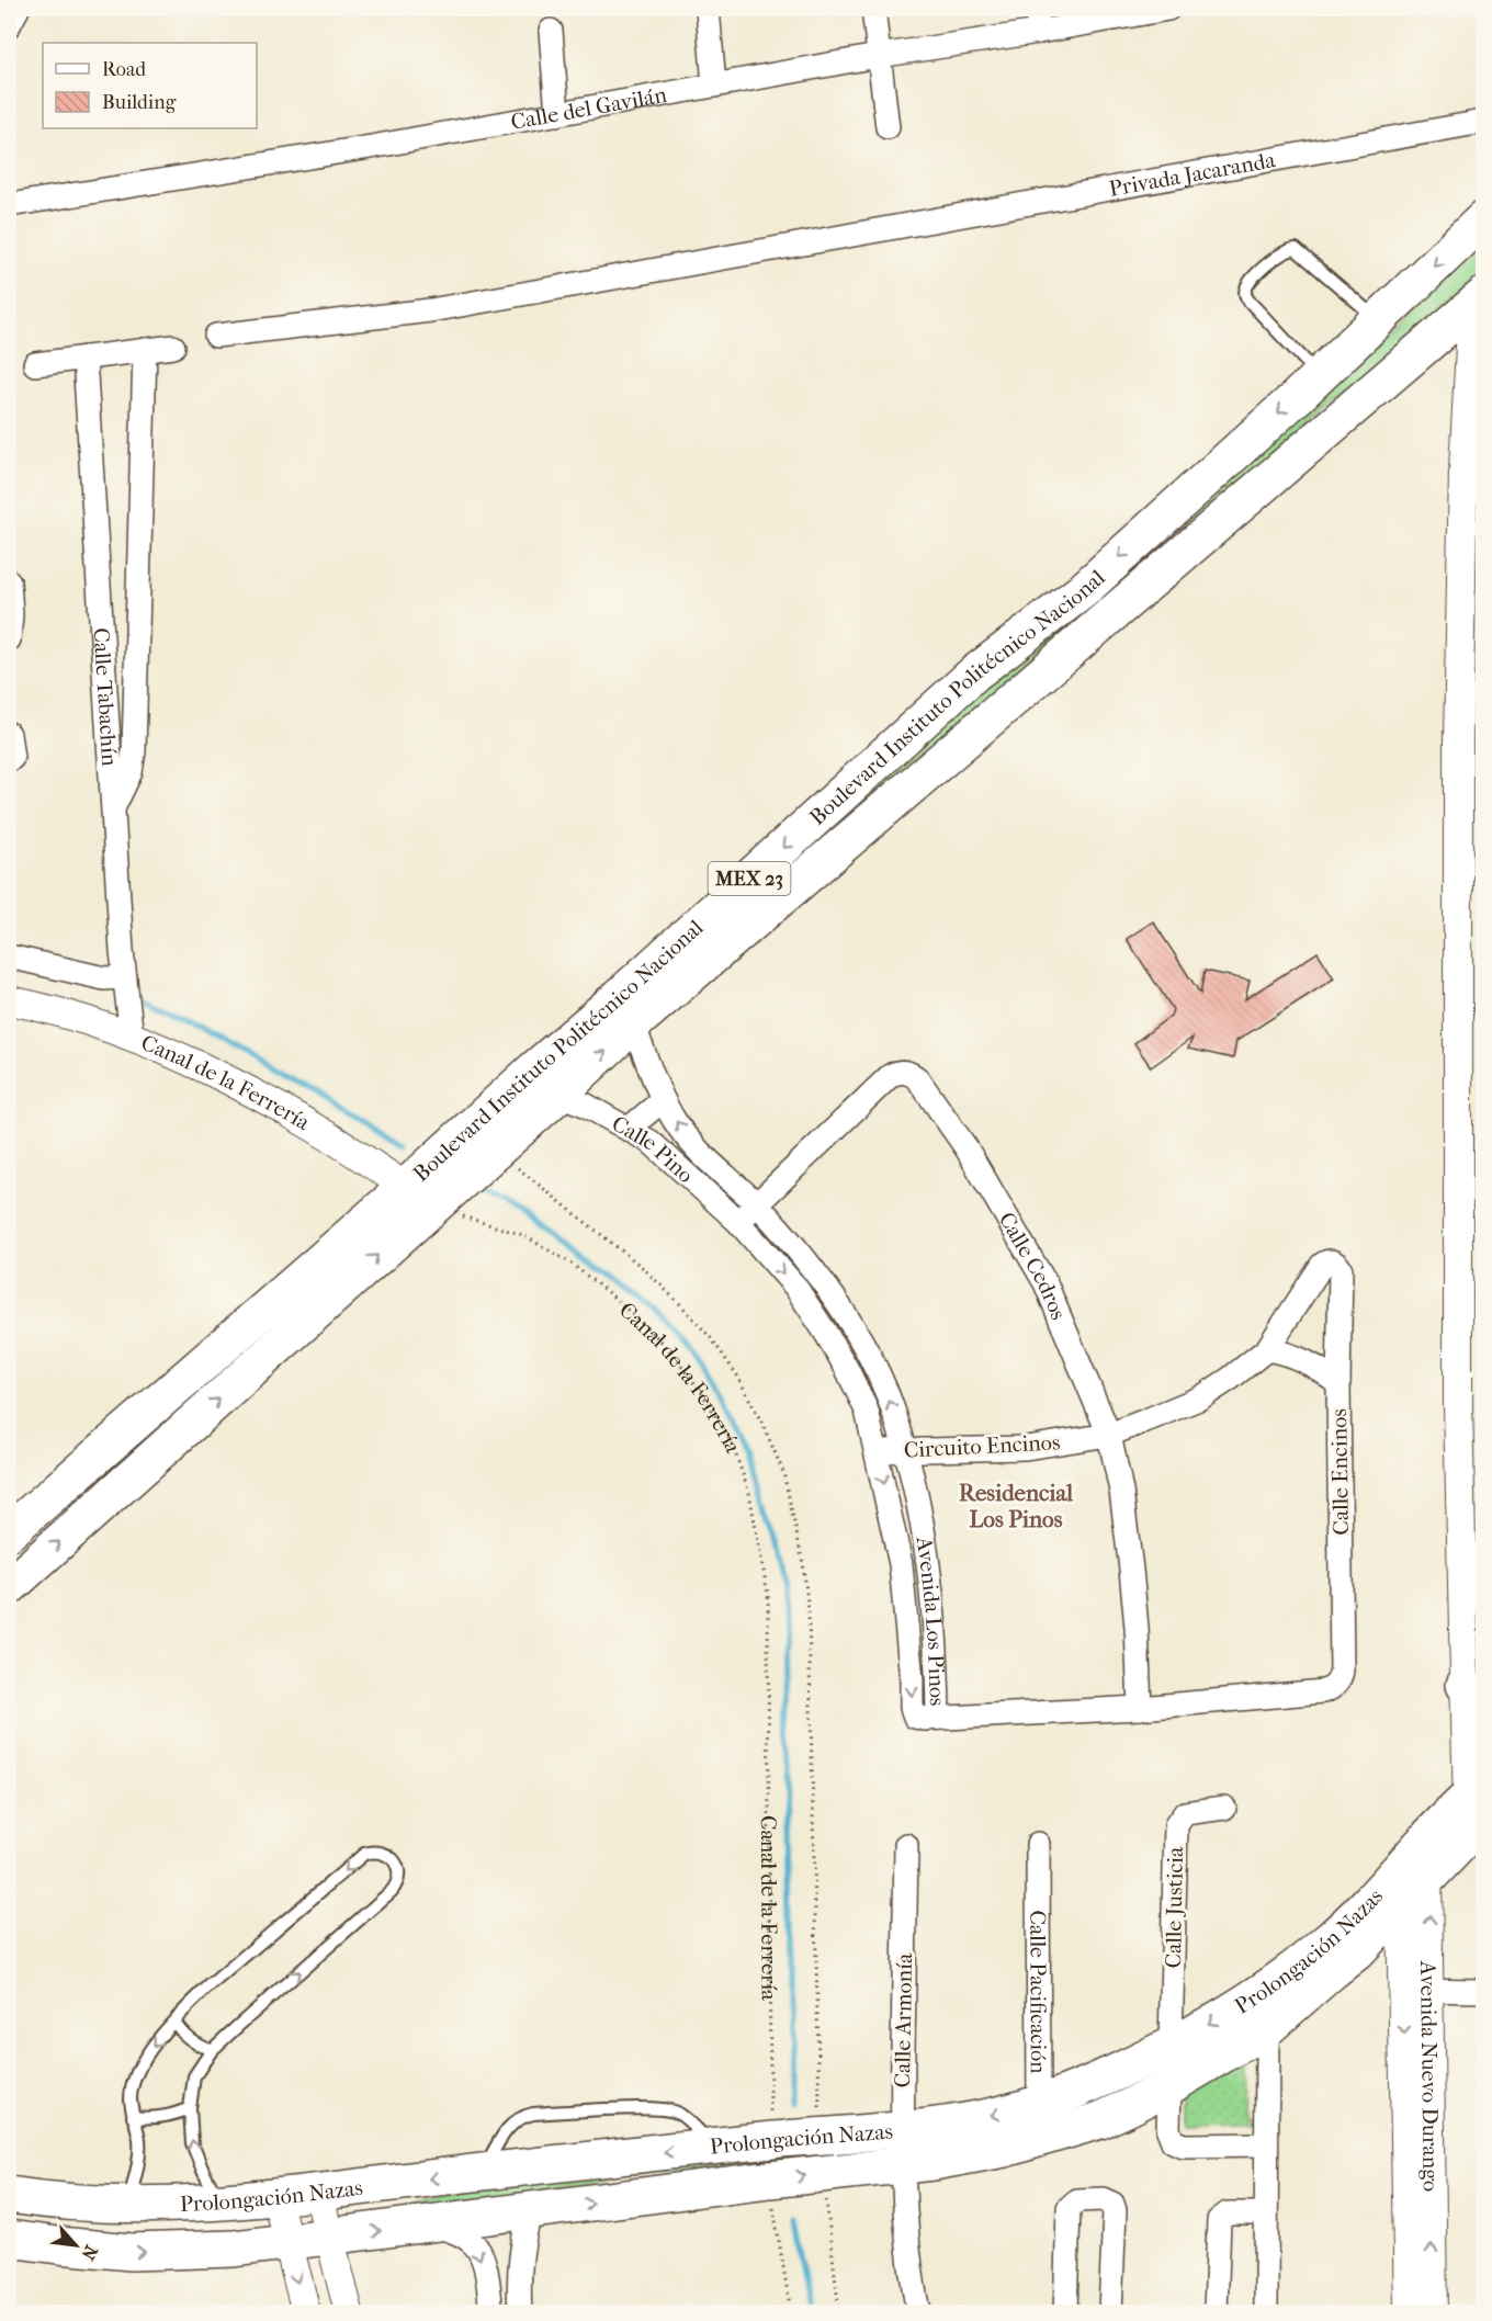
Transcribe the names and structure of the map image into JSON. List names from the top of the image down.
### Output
{
  "streets": {
    "main road": ["Boulevard Instituto Politécnico Nacional", "MEX 23", "Prolongación Nazas"],
    "street": [
      "Calle del Gavilán",
      "Privada Jacaranda",
      "Calle Tabachín",
      "Canal de la Ferrería",
      "Calle Pino",
      "Calle Cedros",
      "Circuito Encinos",
      "Calle Encinos",
      "Avenida Los Pinos",
      "Calle Justicia",
      "Calle Pacificación",
      "Calle Armonía",
      "Avenida Nuevo Durango"
    ]
  },
  "crossings": [
    ["Boulevard Instituto Politécnico Nacional", "Canal de la Ferrería"],
    ["Boulevard Instituto Politécnico Nacional", "Calle Pino"],
    ["Calle Tabachín", "Canal de la Ferrería"],
    ["Canal de la Ferrería", "Prolongación Nazas"],
    ["Calle Pino", "Calle Cedros"],
    ["Calle Pino", "Avenida Los Pinos"],
    ["Calle Cedros", "Circuito Encinos"],
    ["Calle Cedros", "Calle Encinos"],
    ["Calle Cedros", "Avenida Los Pinos"],
    ["Circuito Encinos", "Calle Encinos"],
    ["Circuito Encinos", "Avenida Los Pinos"],
    ["Calle Justicia", "Prolongación Nazas"],
    ["Prolongación Nazas", "Calle Pacificación"],
    ["Prolongación Nazas", "Calle Armonía"],
    ["Prolongación Nazas", "Avenida Nuevo Durango"]
  ],
  "districts": ["Residencial Los Pinos"],
  "legend": ["Road", "Building"],
  "north": "bottom right"
}
